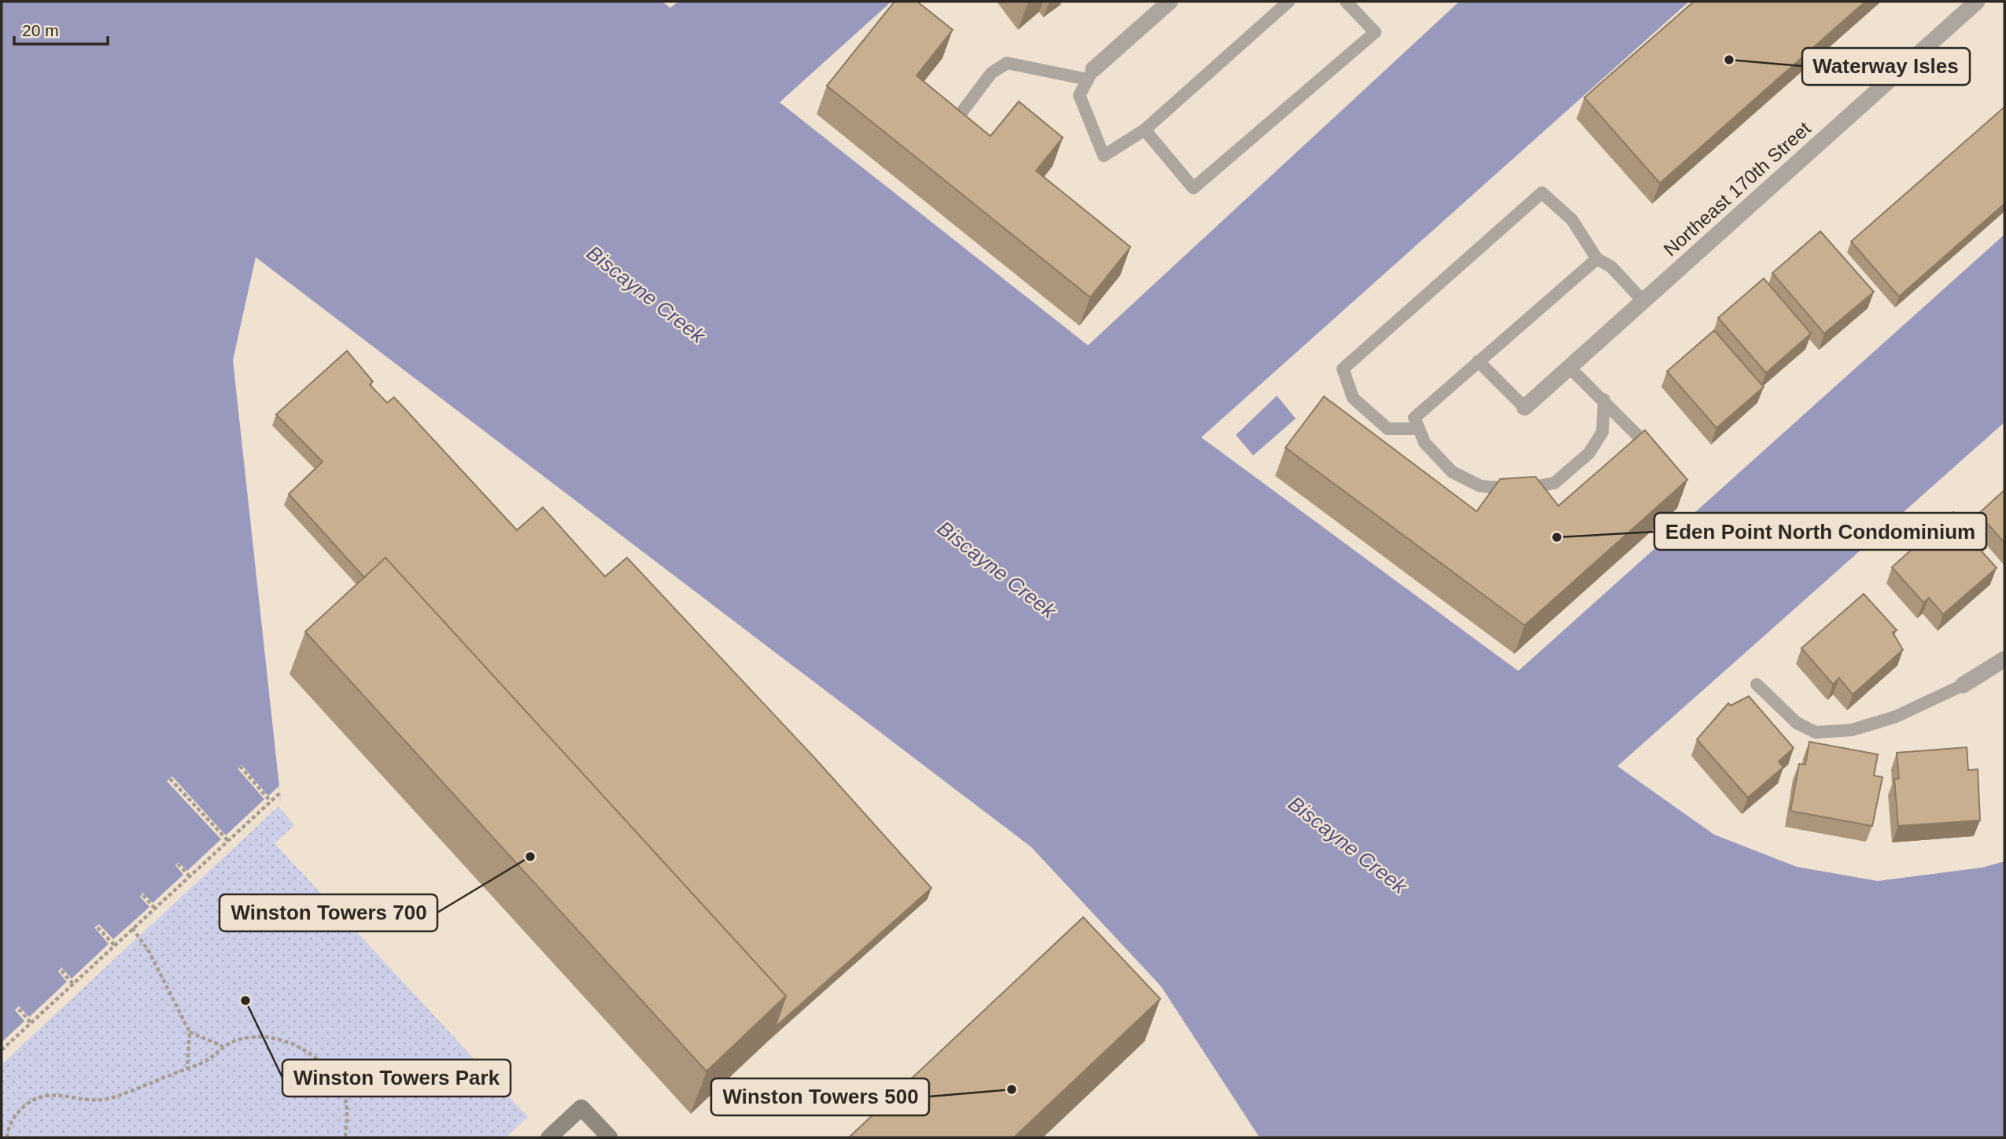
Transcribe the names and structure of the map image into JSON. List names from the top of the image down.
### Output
{
  "streets": {
    "street": ["Northeast 170th Street"]
  },
  "water": ["Biscayne Creek"],
  "places": [
    "Waterway Isles",
    "Eden Point North Condominium",
    "Winston Towers 700",
    "Winston Towers Park",
    "Winston Towers 500"
  ],
  "scale_bar": "20 m"
}
